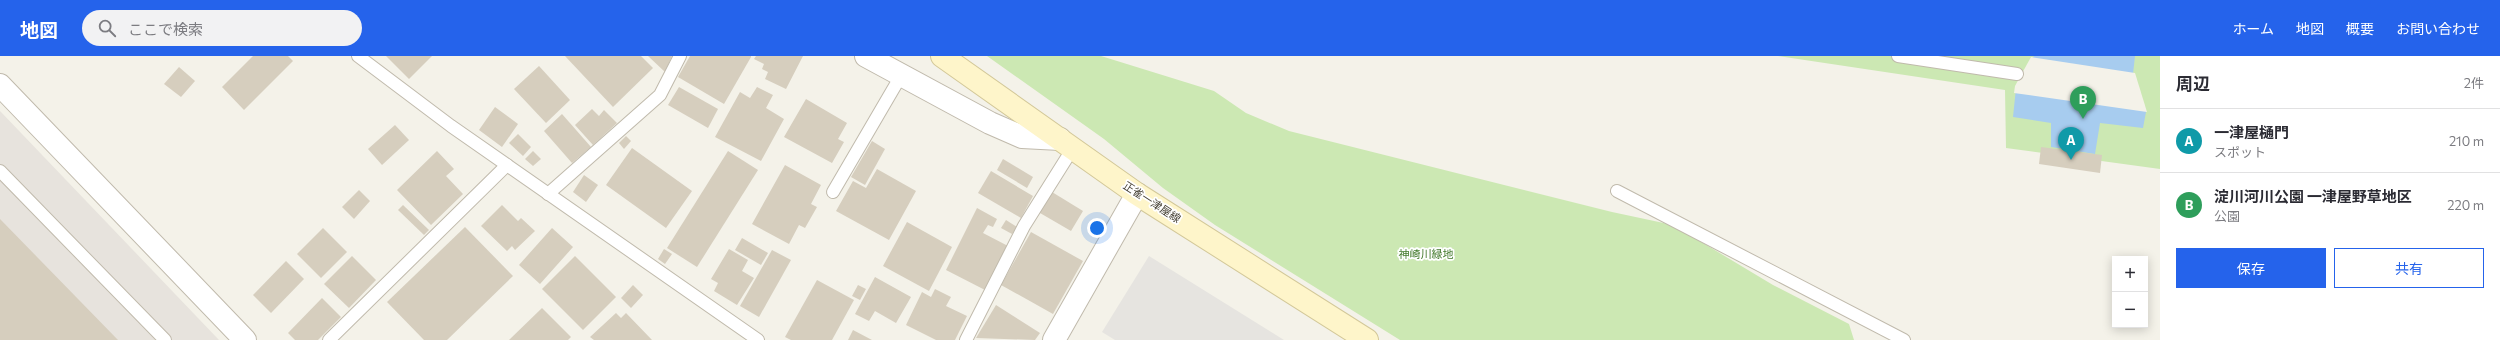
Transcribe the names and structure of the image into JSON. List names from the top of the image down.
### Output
{
  "streets": {
    "main road": ["正雀一津屋線"]
  },
  "parks": ["神崎川緑地"],
  "page": {
    "header": "地図",
    "search": "ここで検索",
    "nav": [
      "ホーム",
      "地図",
      "概要",
      "お問い合わせ"
    ],
    "heading": ["周辺", "2件"],
    "pins": ["B", "A"],
    "list": [
      {
        "mark": "A",
        "name": "一津屋樋門",
        "note": "スポット",
        "value": "210 m"
      },
      {
        "mark": "B",
        "name": "淀川河川公園 一津屋野草地区",
        "note": "公園",
        "value": "220 m"
      }
    ],
    "buttons": ["保存", "共有"],
    "map_buttons": ["+", "−"]
  }
}
